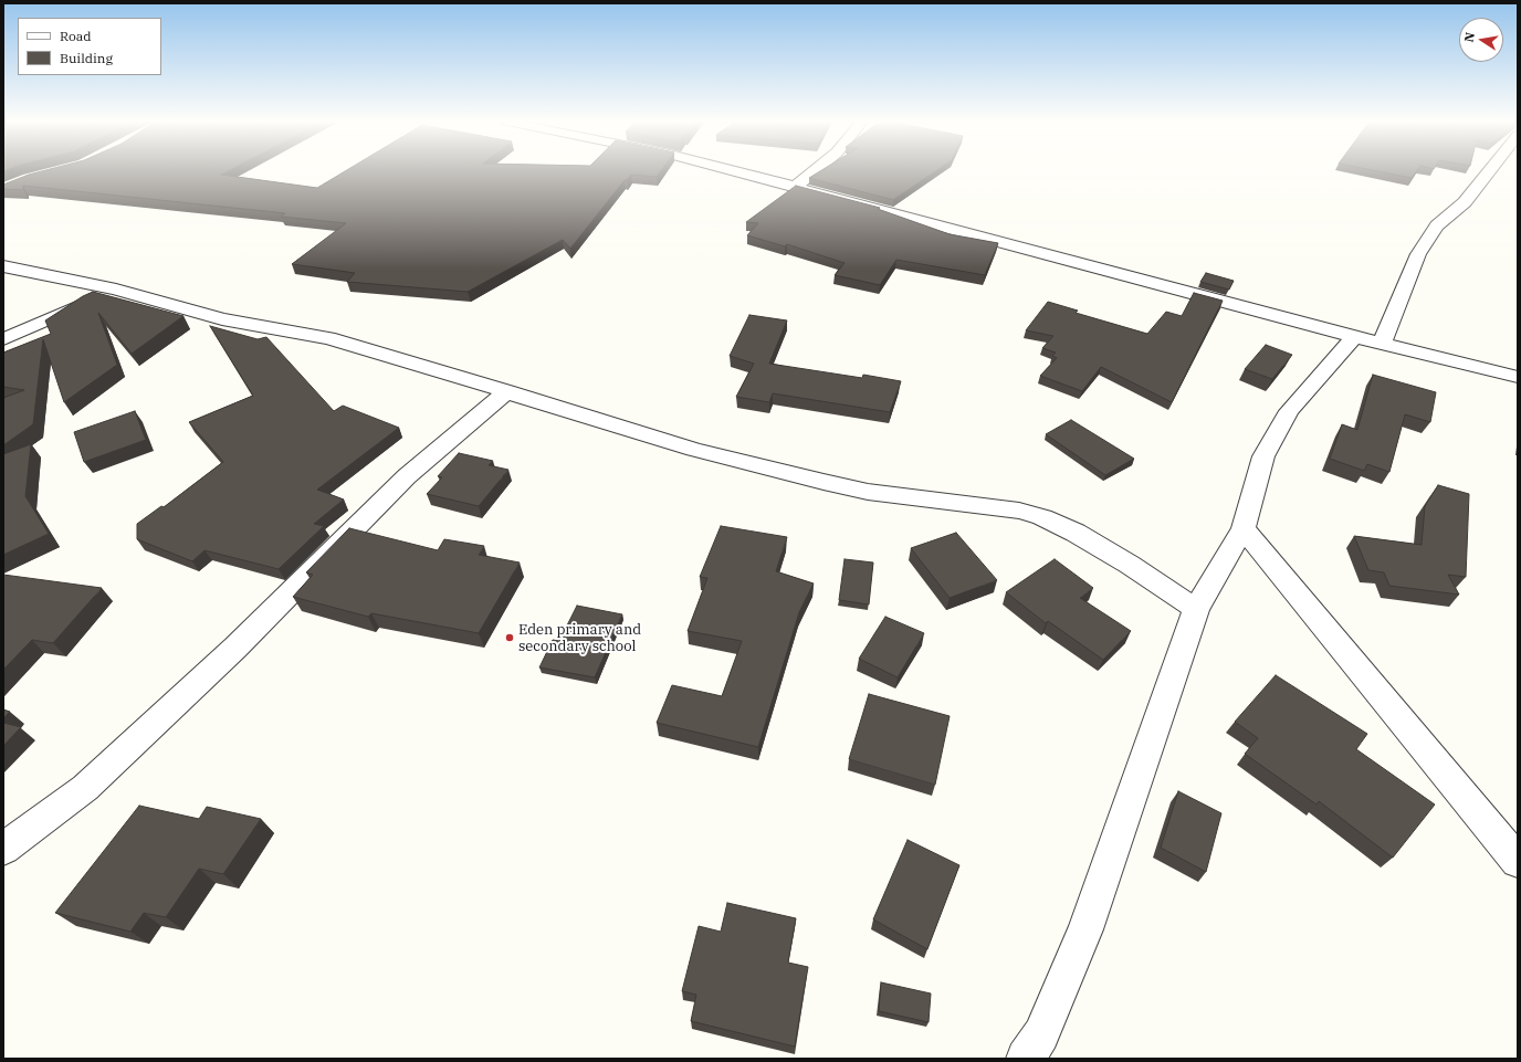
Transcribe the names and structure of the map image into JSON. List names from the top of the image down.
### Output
{
  "places": ["Eden primary and secondary school"],
  "legend": ["Road", "Building"],
  "north": "left"
}
